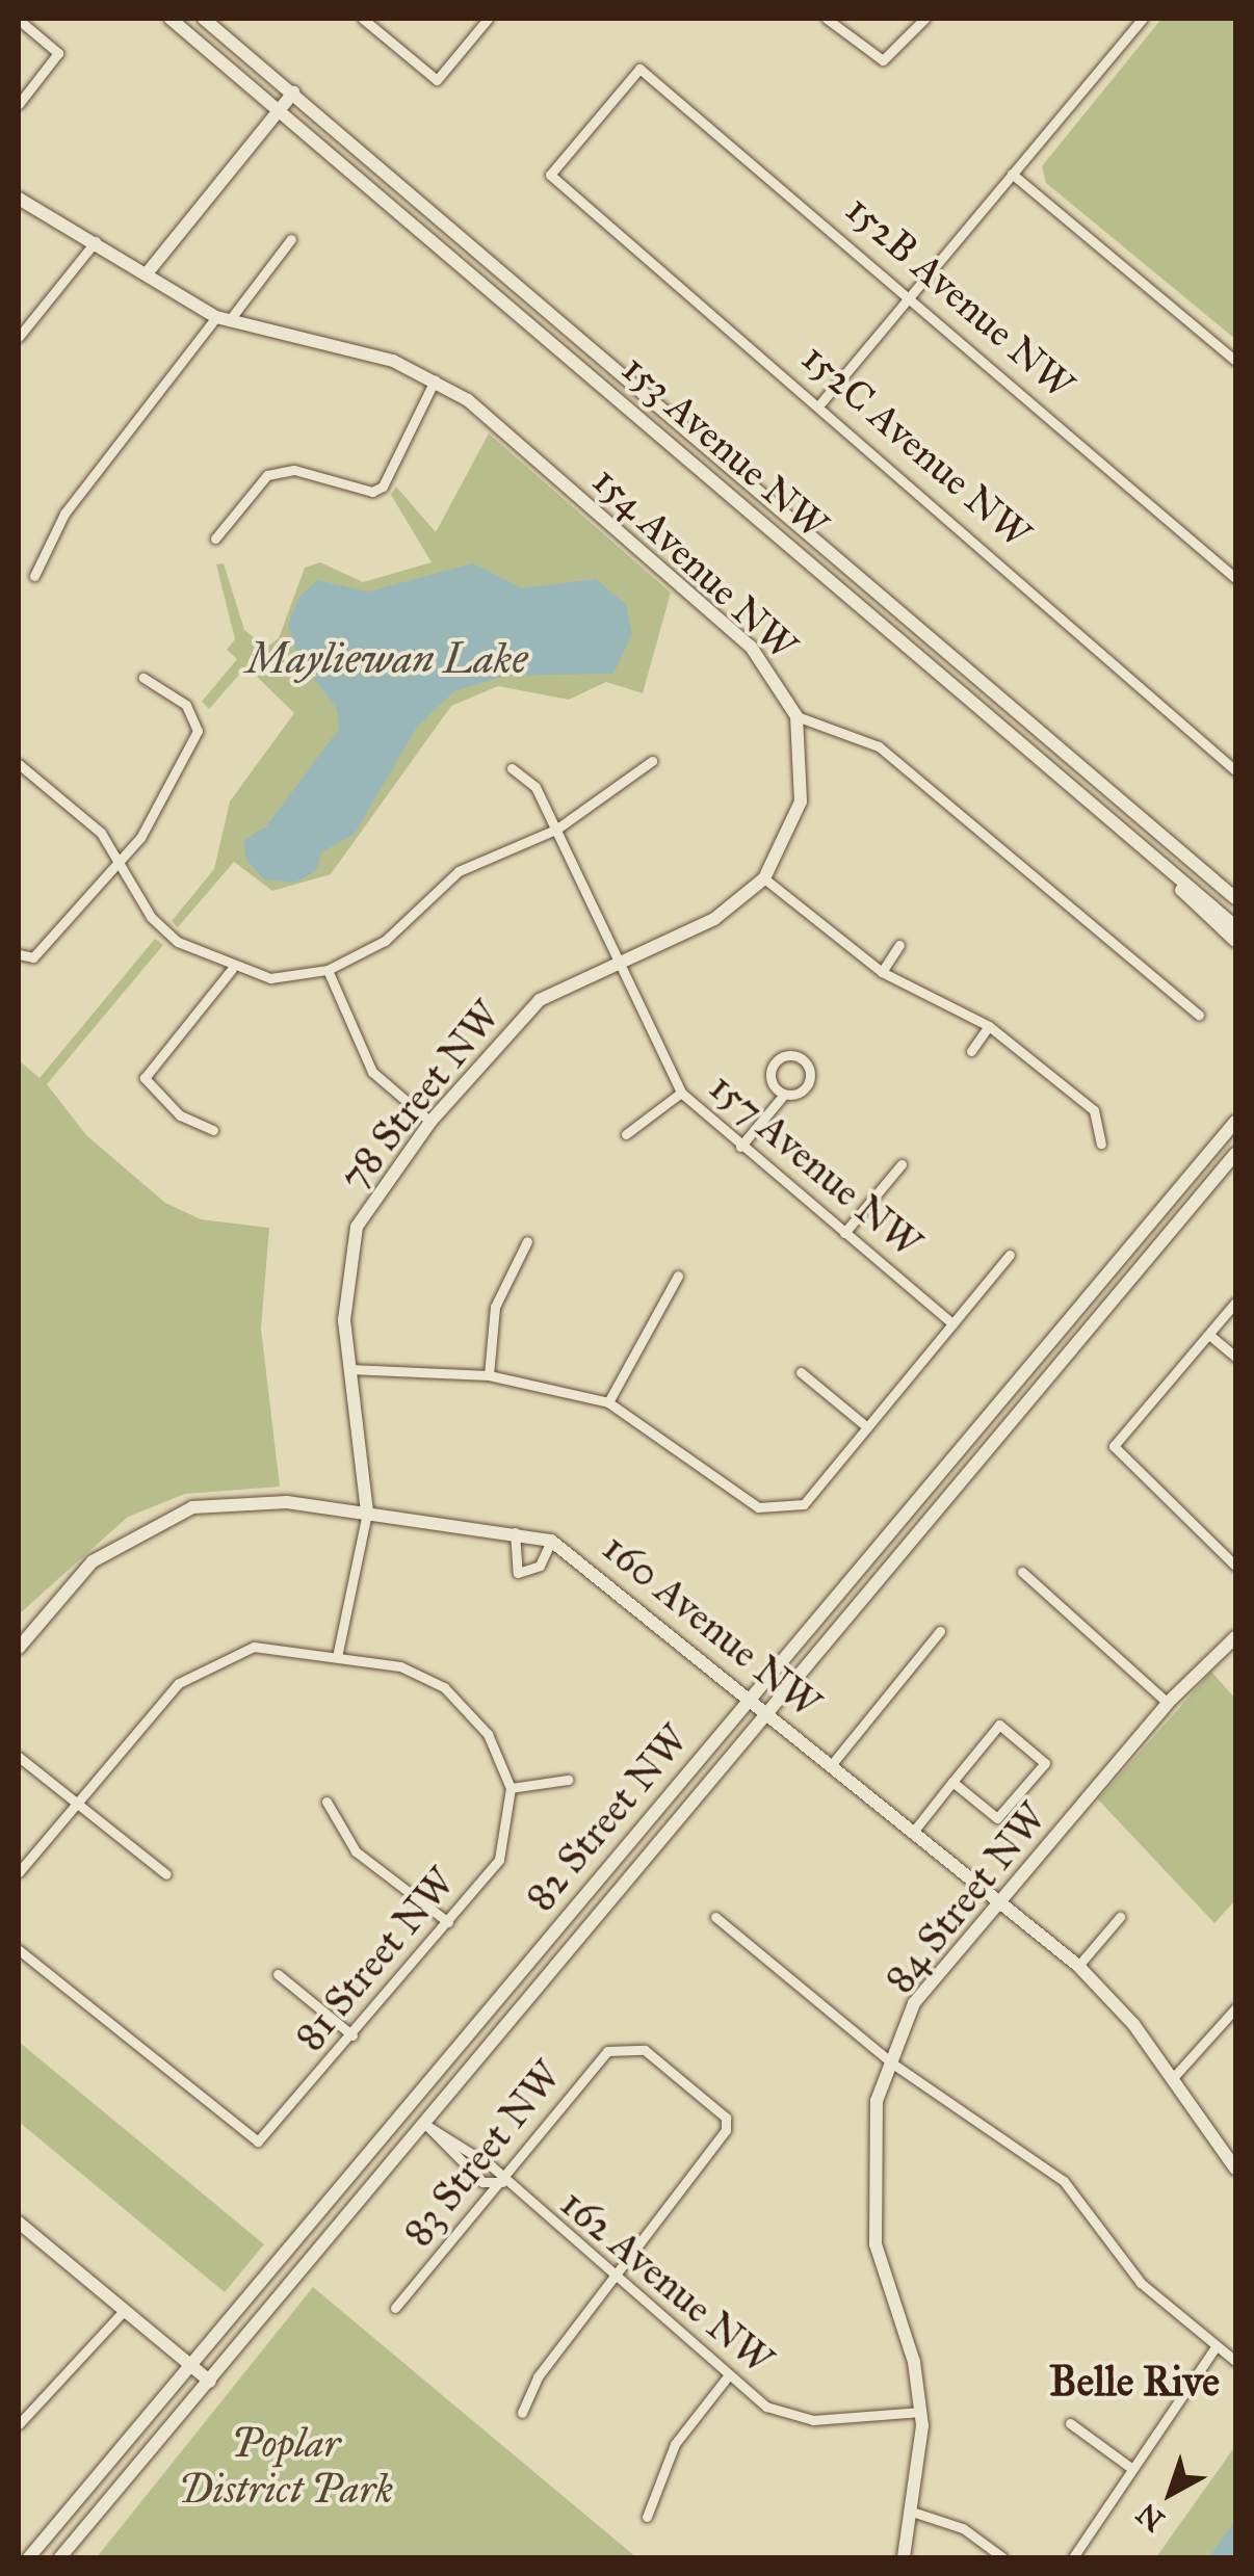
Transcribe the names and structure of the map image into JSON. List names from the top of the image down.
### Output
{
  "streets": {
    "main road": [
      "153 Avenue NW",
      "154 Avenue NW",
      "78 Street NW",
      "160 Avenue NW",
      "82 Street NW",
      "84 Street NW"
    ],
    "street": [
      "152B Avenue NW",
      "152C Avenue NW",
      "157 Avenue NW",
      "81 Street NW",
      "83 Street NW",
      "162 Avenue NW"
    ]
  },
  "crossings": [
    ["152B Avenue NW", "152C Avenue NW"],
    ["154 Avenue NW", "78 Street NW"],
    ["78 Street NW", "157 Avenue NW"],
    ["78 Street NW", "160 Avenue NW"],
    ["160 Avenue NW", "82 Street NW"],
    ["160 Avenue NW", "84 Street NW"],
    ["82 Street NW", "162 Avenue NW"],
    ["84 Street NW", "162 Avenue NW"],
    ["83 Street NW", "162 Avenue NW"]
  ],
  "districts": ["Belle Rive"],
  "water": ["Mayliewan Lake"],
  "parks": ["Poplar District Park"],
  "north": "bottom left"
}
